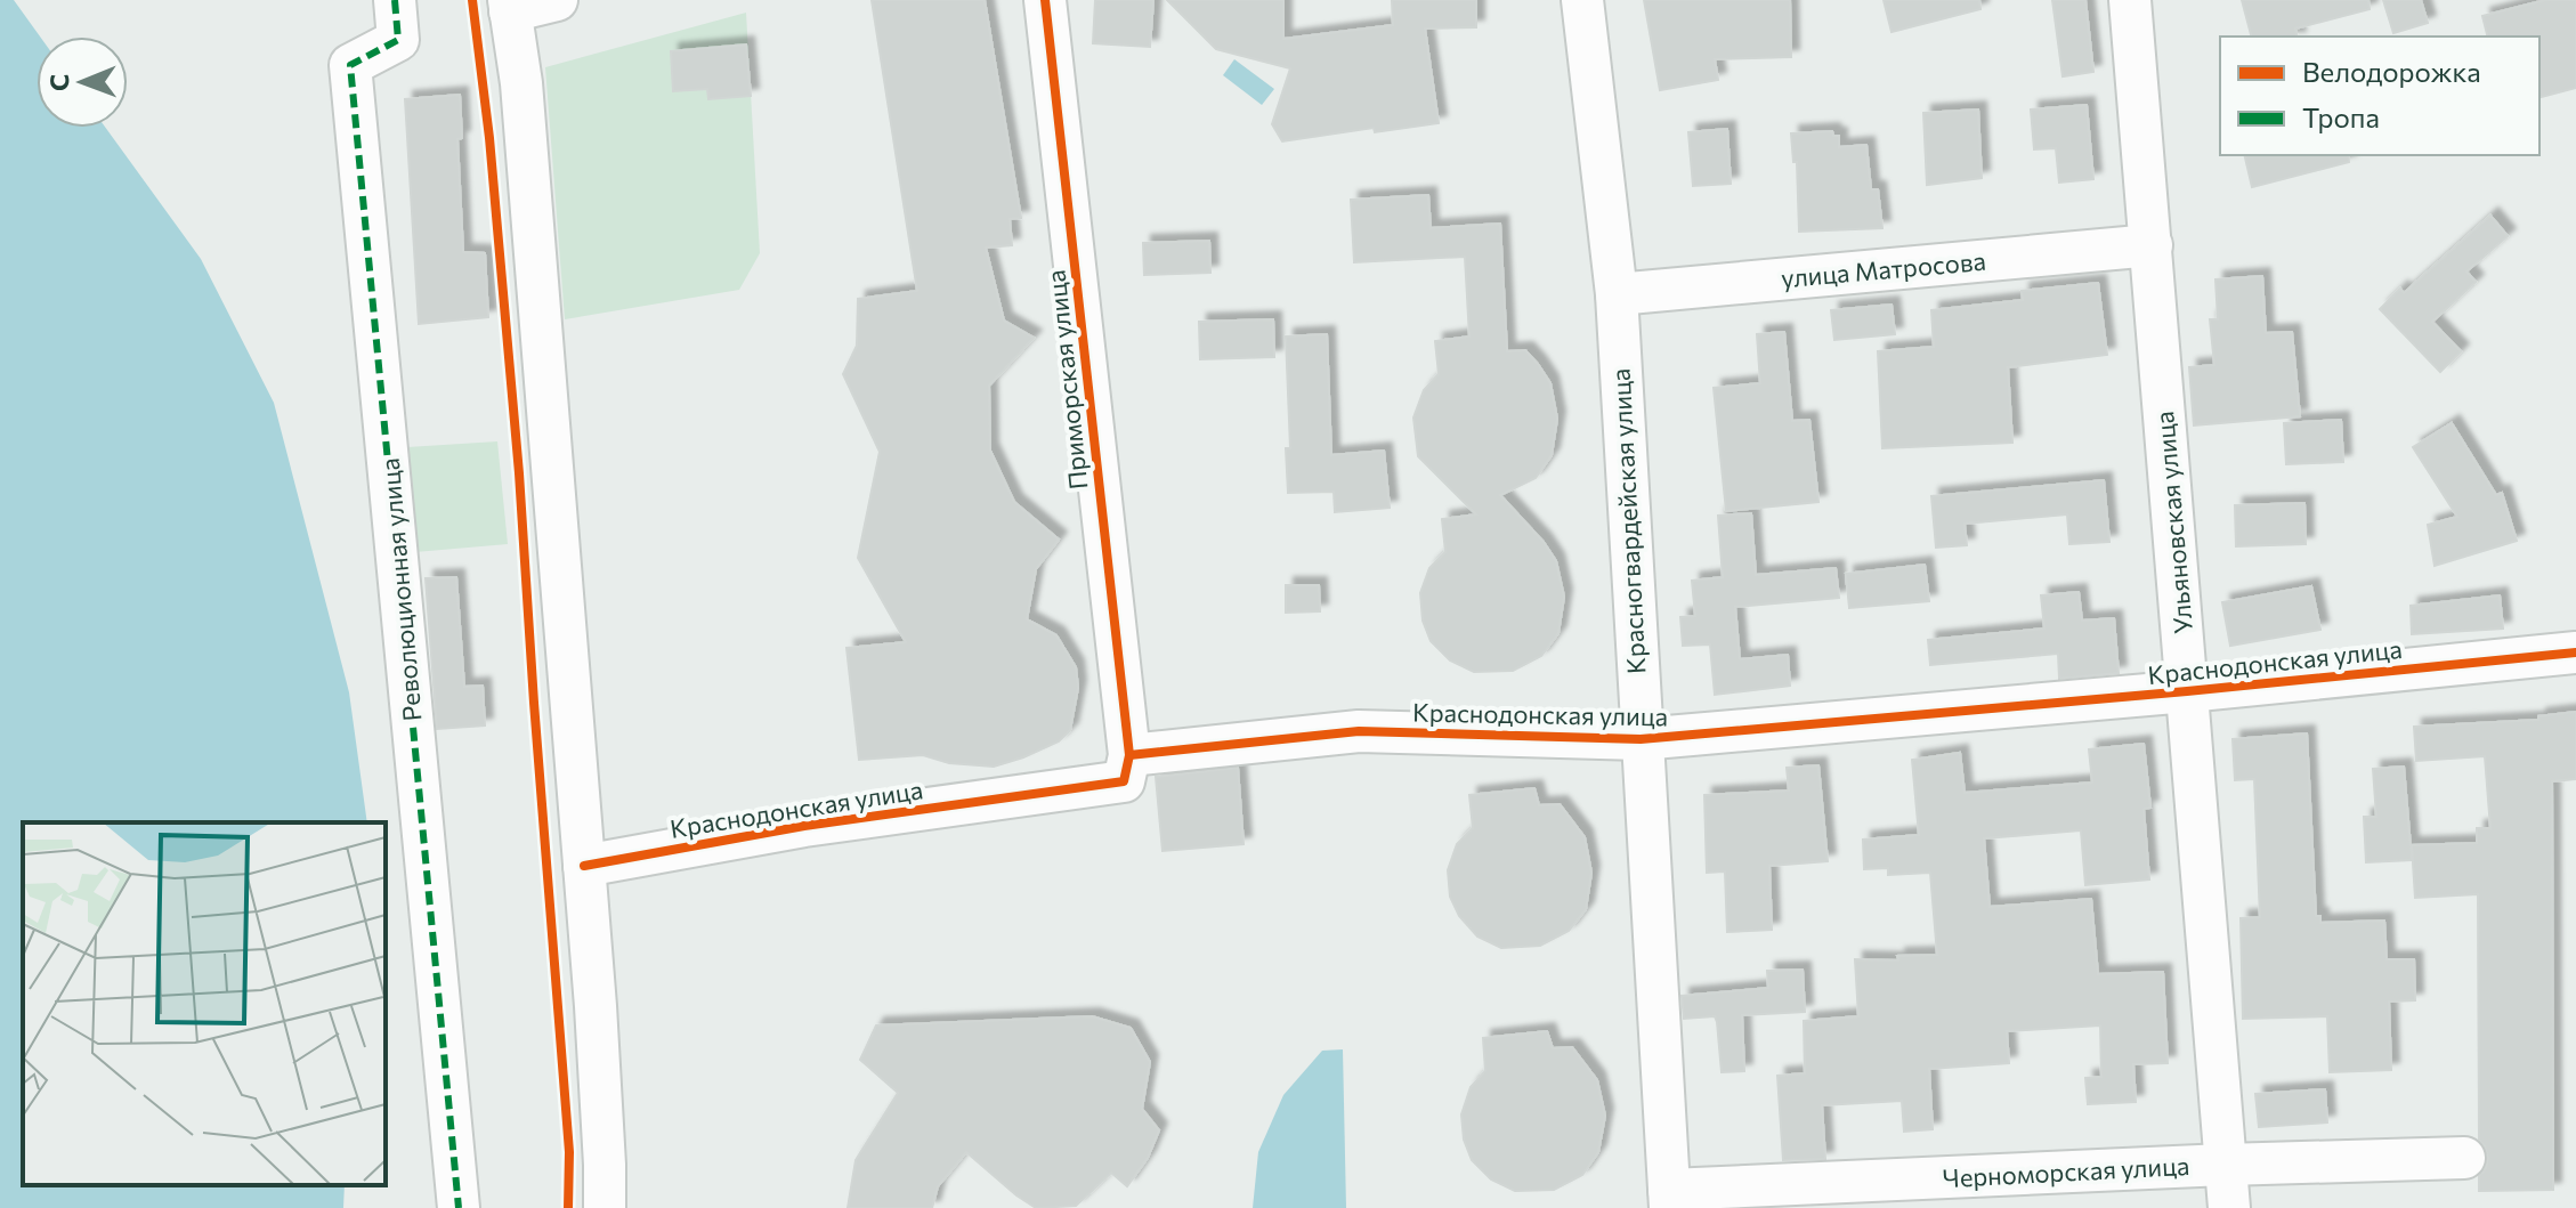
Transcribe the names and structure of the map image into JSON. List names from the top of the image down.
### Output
{
  "streets": {
    "street": [
      "улица Матросова",
      "Приморская улица",
      "Красногвардейская улица",
      "Ульяновская улица",
      "Революционная улица",
      "Краснодонская улица",
      "Черноморская улица"
    ]
  },
  "crossings": [
    ["улица Матросова", "Красногвардейская улица"],
    ["улица Матросова", "Ульяновская улица"],
    ["Приморская улица", "Краснодонская улица"],
    ["Красногвардейская улица", "Краснодонская улица"],
    ["Красногвардейская улица", "Черноморская улица"],
    ["Ульяновская улица", "Краснодонская улица"],
    ["Ульяновская улица", "Черноморская улица"]
  ],
  "legend": ["Велодорожка", "Тропа"],
  "north": "left"
}
